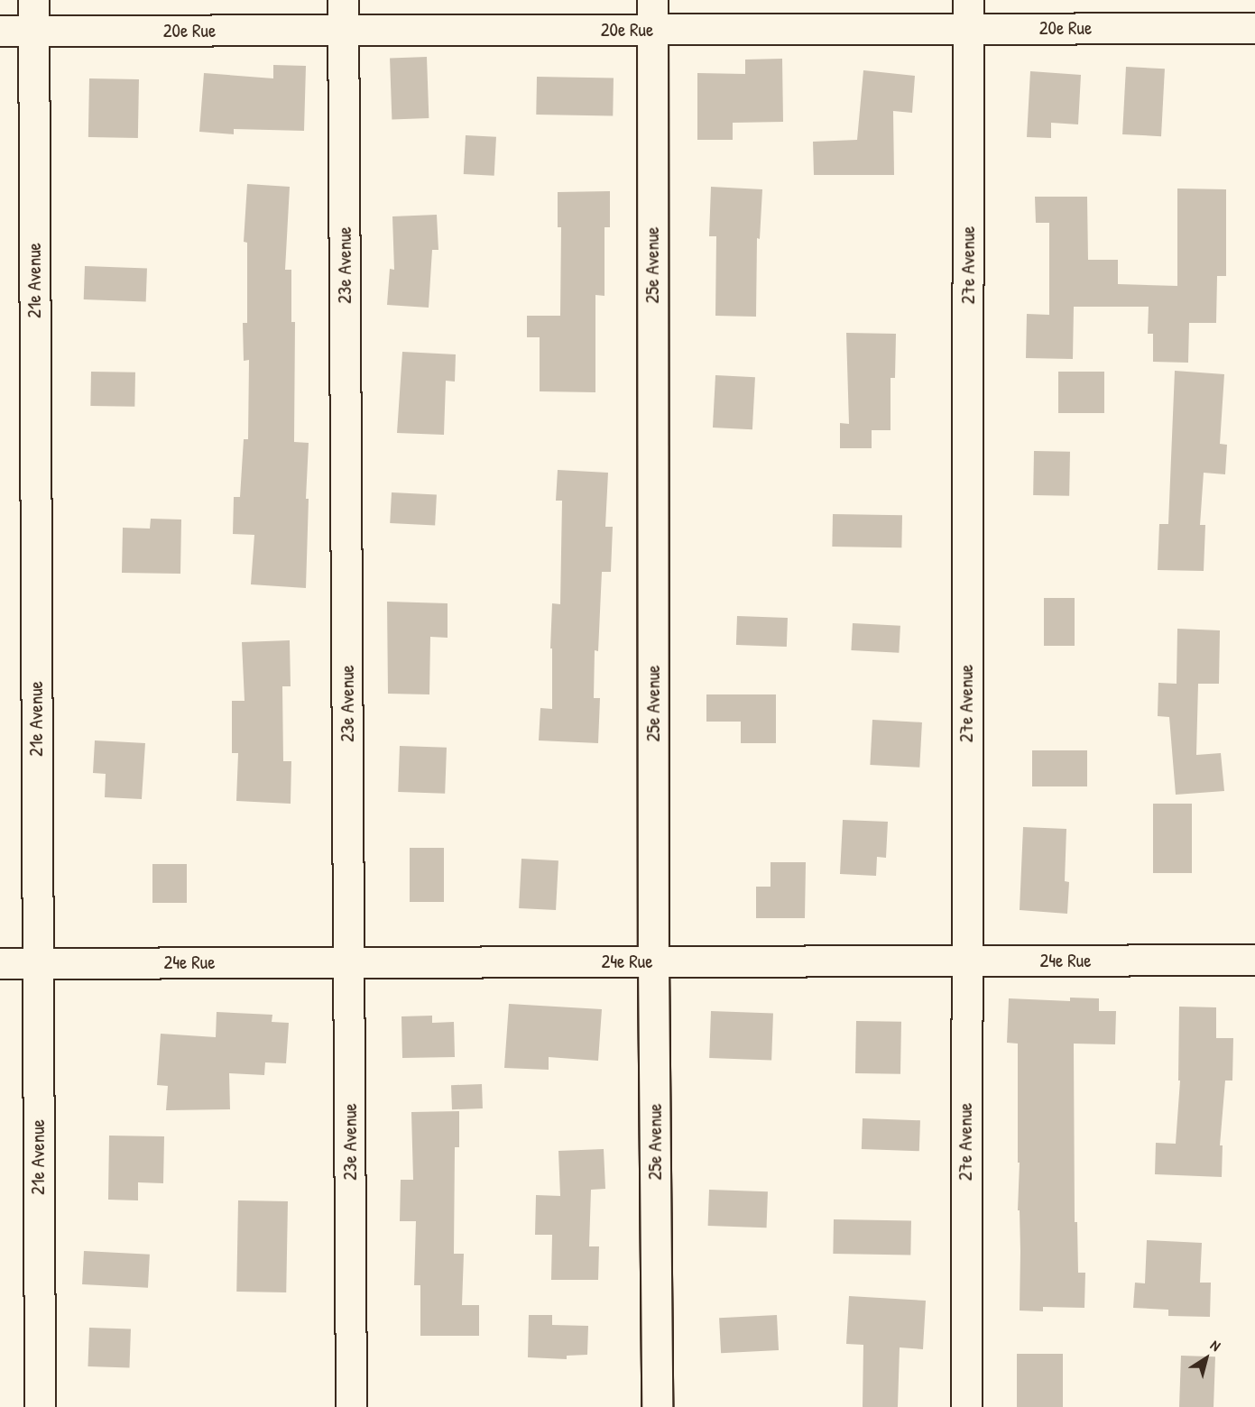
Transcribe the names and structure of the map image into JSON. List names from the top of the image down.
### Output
{
  "streets": {
    "street": [
      "20e Rue",
      "23e Avenue",
      "25e Avenue",
      "27e Avenue",
      "21e Avenue",
      "24e Rue"
    ]
  },
  "crossings": [
    ["20e Rue", "23e Avenue"],
    ["20e Rue", "25e Avenue"],
    ["20e Rue", "27e Avenue"],
    ["20e Rue", "21e Avenue"],
    ["23e Avenue", "24e Rue"],
    ["25e Avenue", "24e Rue"],
    ["27e Avenue", "24e Rue"],
    ["21e Avenue", "24e Rue"]
  ],
  "north": "top right"
}
